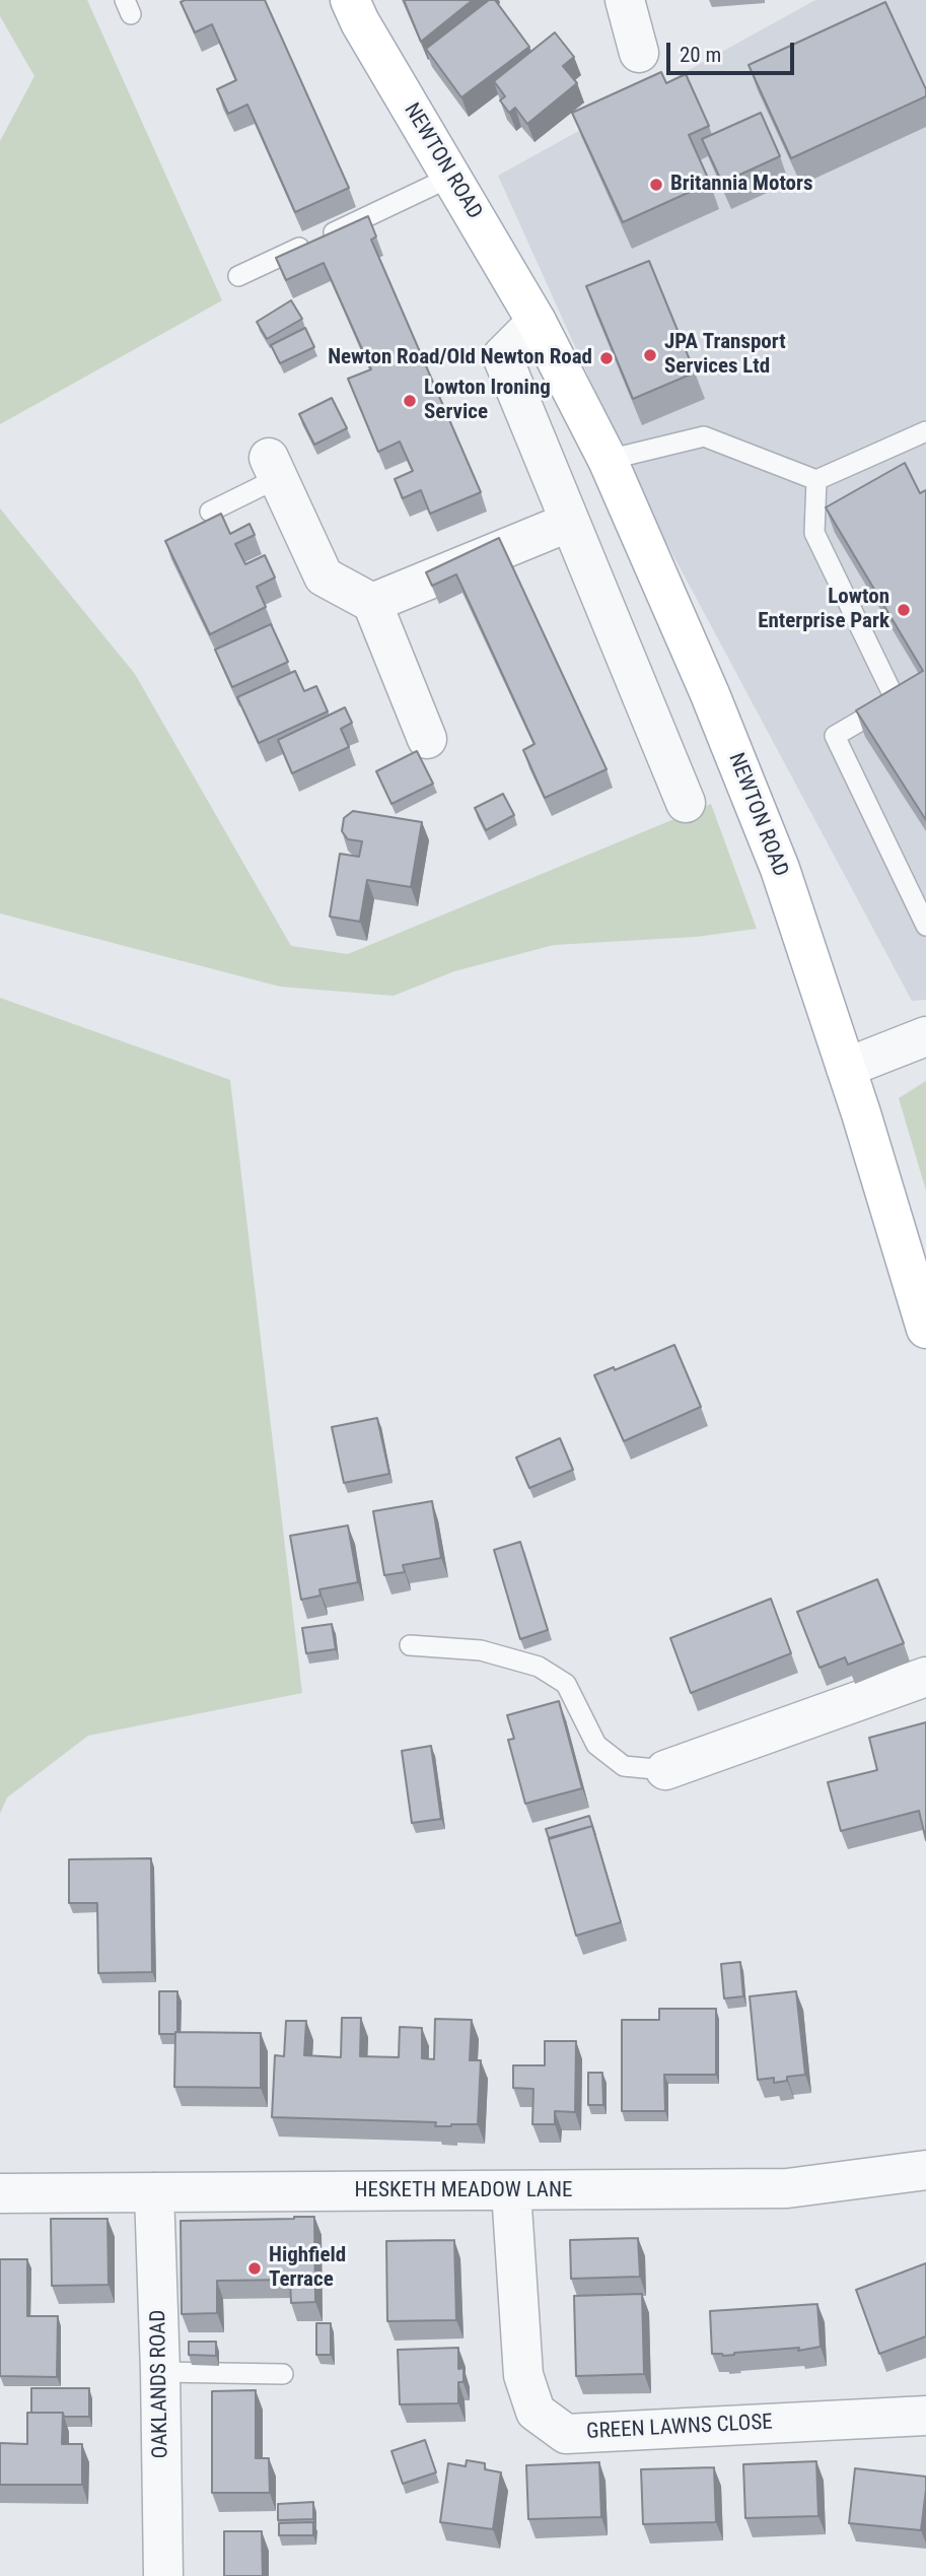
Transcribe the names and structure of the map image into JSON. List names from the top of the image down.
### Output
{
  "streets": {
    "main road": ["NEWTON ROAD"],
    "street": ["HESKETH MEADOW LANE", "OAKLANDS ROAD", "GREEN LAWNS CLOSE"]
  },
  "crossings": [
    ["HESKETH MEADOW LANE", "OAKLANDS ROAD"],
    ["HESKETH MEADOW LANE", "GREEN LAWNS CLOSE"]
  ],
  "places": [
    "Britannia Motors",
    "JPA Transport Services Ltd",
    "Newton Road/Old Newton Road",
    "Lowton Ironing Service",
    "Lowton Enterprise Park",
    "Highfield Terrace"
  ],
  "scale_bar": "20 m"
}
